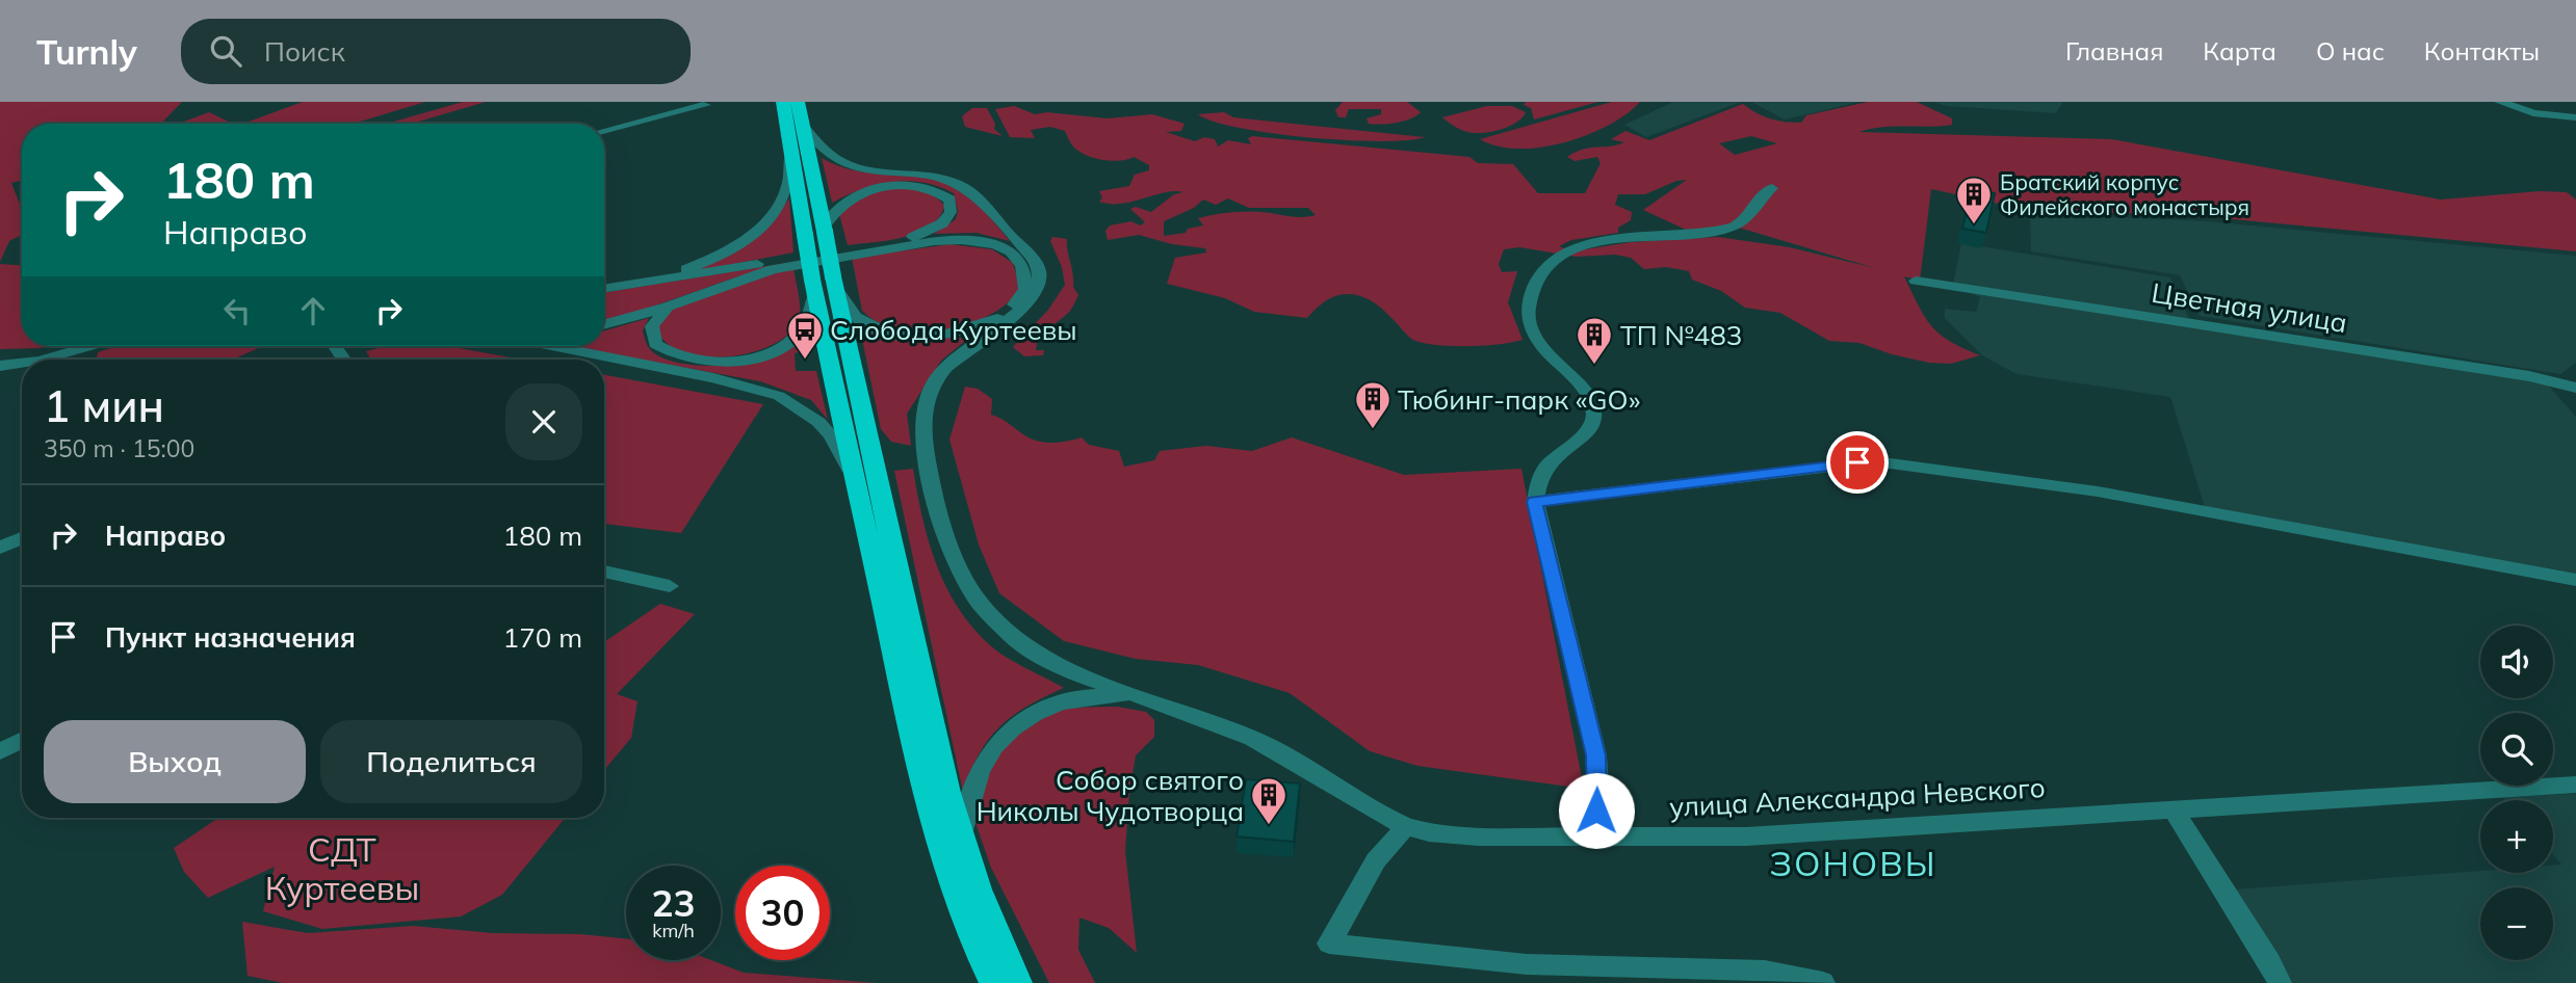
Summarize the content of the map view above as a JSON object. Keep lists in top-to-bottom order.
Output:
{
  "streets": {
    "street": ["Цветная улица", "улица Александра Невского"]
  },
  "districts": ["ЗОНОВЫ"],
  "parks": ["СДТ Куртеевы"],
  "places": {
    "building": [
      "Братский корпус Филейского монастыря",
      "ТП №483",
      "Тюбинг-парк «GO»",
      "Собор святого Николы Чудотворца"
    ],
    "bus stop": ["Слобода Куртеевы"]
  },
  "page": {
    "header": "Turnly",
    "search": "Поиск",
    "nav": [
      "Главная",
      "Карта",
      "О нас",
      "Контакты"
    ],
    "turn": ["180 m", "Направо"],
    "heading": ["1 мин", "350 m · 15:00"],
    "list": [
      {
        "name": "Направо",
        "value": "180 m"
      },
      {
        "name": "Пункт назначения",
        "value": "170 m"
      }
    ],
    "map_buttons": ["+", "−"],
    "buttons": ["Выход", "Поделиться"],
    "speed": "23 km/h",
    "limit": "30"
  }
}
